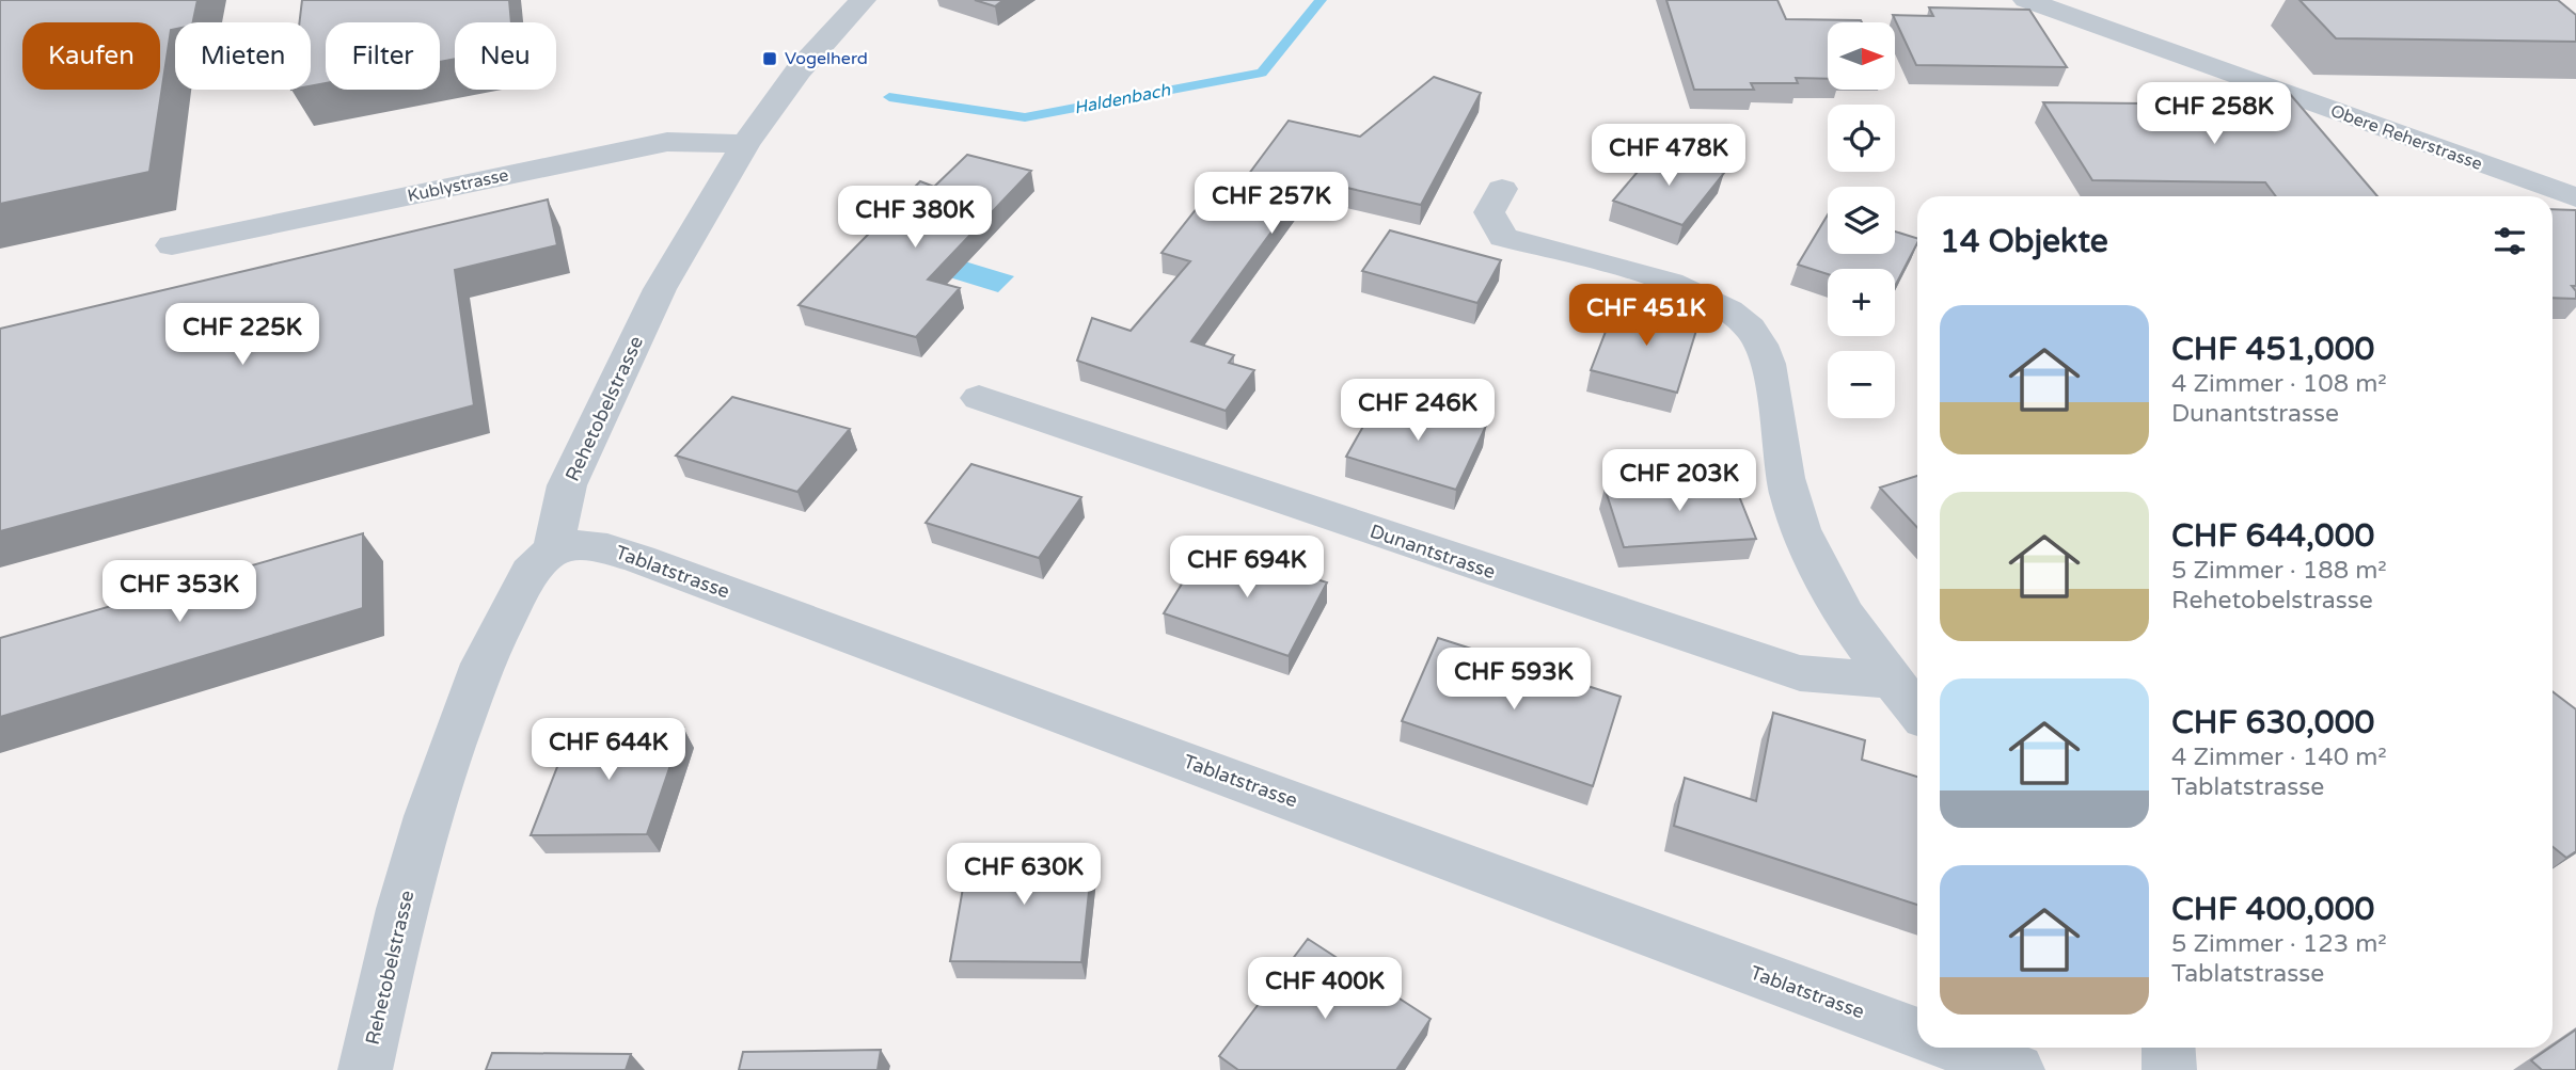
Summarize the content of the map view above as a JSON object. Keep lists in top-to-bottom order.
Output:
{
  "streets": {
    "street": [
      "Obere Reherstrasse",
      "Kublystrasse",
      "Rehetobelstrasse",
      "Dunantstrasse",
      "Tablatstrasse"
    ]
  },
  "crossings": [
    ["Kublystrasse", "Rehetobelstrasse"],
    ["Rehetobelstrasse", "Tablatstrasse"]
  ],
  "water": ["Haldenbach"],
  "places": {
    "transit": ["Vogelherd"]
  },
  "north": "right",
  "page": {
    "map_buttons": ["+", "−"],
    "chip": [
      "Kaufen",
      "Mieten",
      "Filter",
      "Neu"
    ],
    "price": [
      "CHF 258K",
      "CHF 478K",
      "CHF 257K",
      "CHF 380K",
      "CHF 451K",
      "CHF 225K",
      "CHF 246K",
      "CHF 203K",
      "CHF 694K",
      "CHF 353K",
      "CHF 593K",
      "CHF 644K",
      "CHF 630K",
      "CHF 400K"
    ],
    "heading": "14 Objekte",
    "list": [
      {
        "name": "CHF 451,000",
        "note": "4 Zimmer · 108 m² · Dunantstrasse"
      },
      {
        "name": "CHF 644,000",
        "note": "5 Zimmer · 188 m² · Rehetobelstrasse"
      },
      {
        "name": "CHF 630,000",
        "note": "4 Zimmer · 140 m² · Tablatstrasse"
      },
      {
        "name": "CHF 400,000",
        "note": "5 Zimmer · 123 m² · Tablatstrasse"
      }
    ]
  }
}
